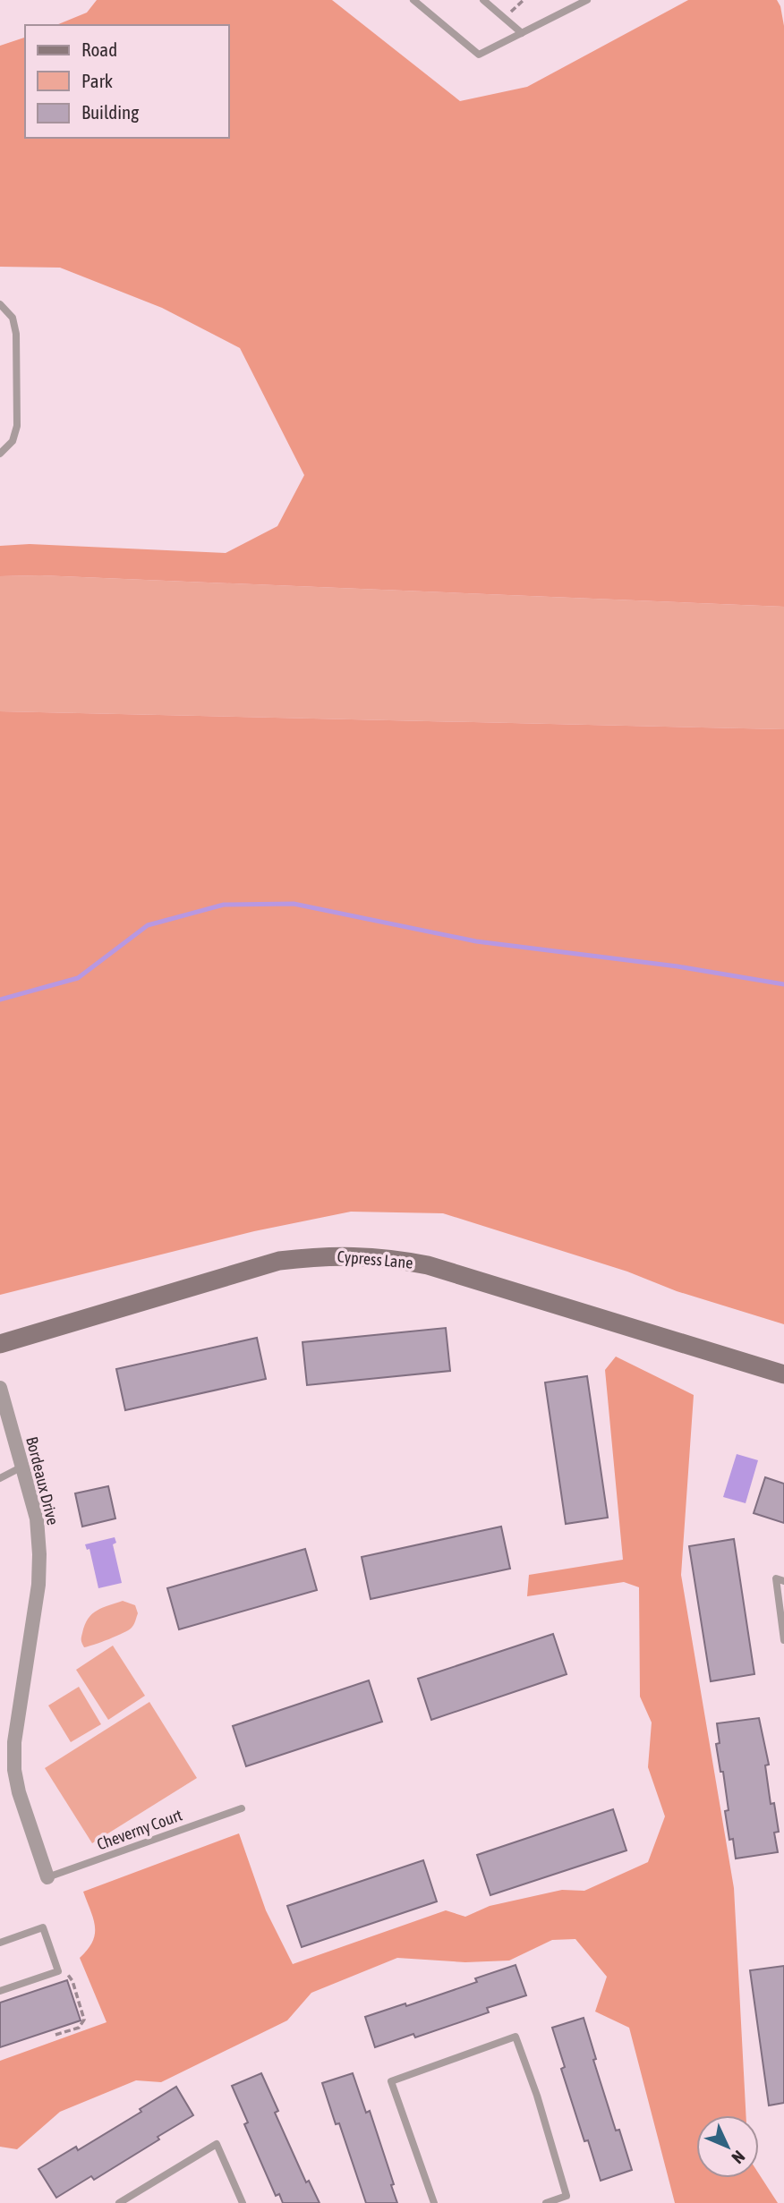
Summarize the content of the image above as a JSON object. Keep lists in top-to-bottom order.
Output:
{
  "streets": {
    "street": ["Cypress Lane", "Bordeaux Drive"],
    "lane": ["Cheverny Court"]
  },
  "crossings": [
    ["Bordeaux Drive", "Cheverny Court"]
  ],
  "legend": ["Road", "Park", "Building"],
  "north": "bottom right"
}
